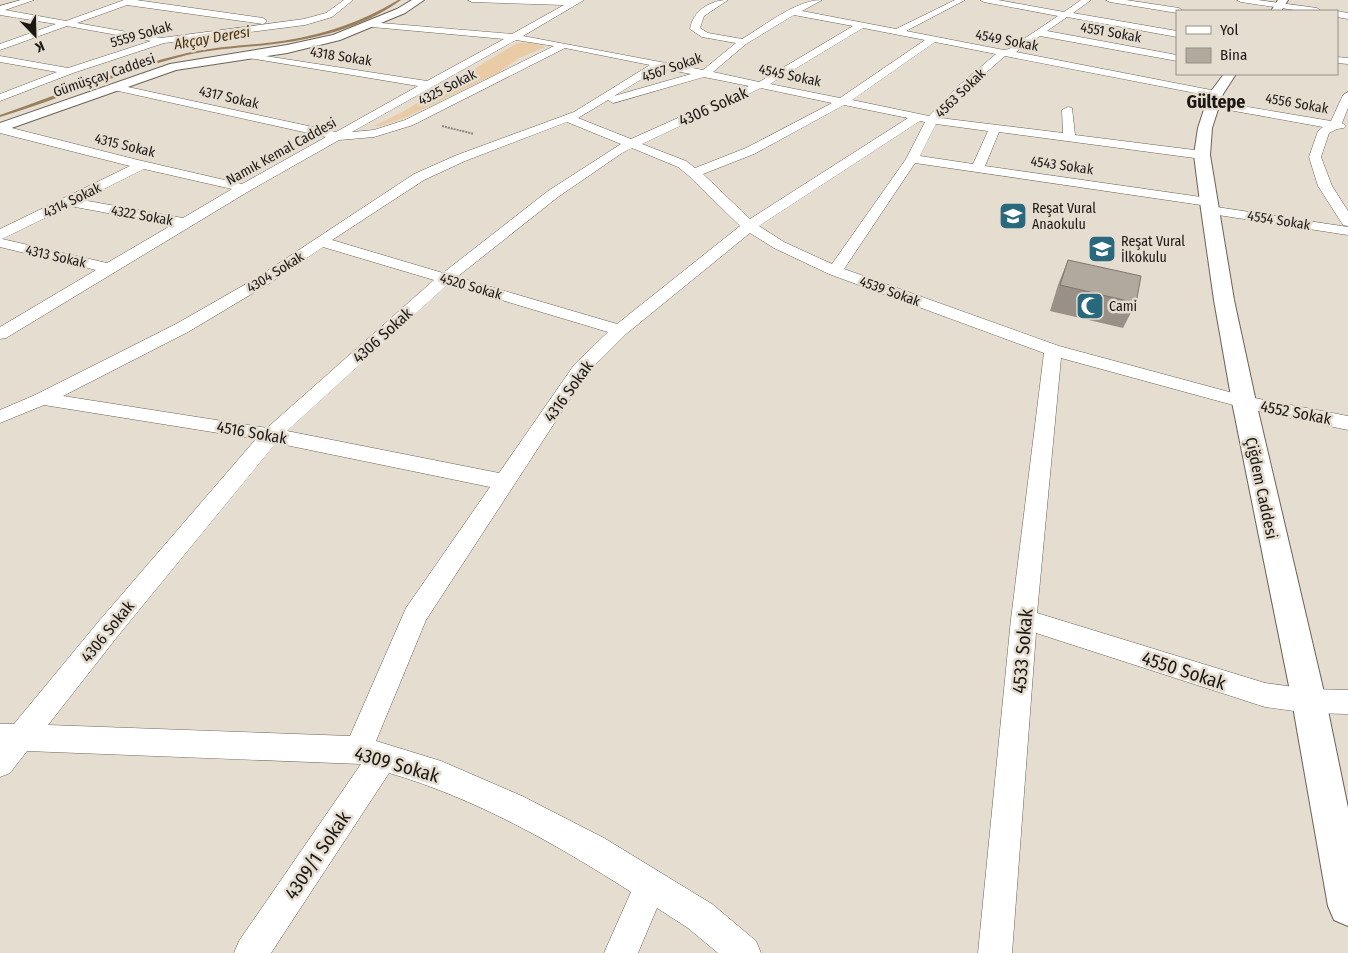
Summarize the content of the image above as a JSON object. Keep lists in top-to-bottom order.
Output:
{
  "streets": {
    "street": [
      "4551 Sokak",
      "5559 Sokak",
      "4549 Sokak",
      "4318 Sokak",
      "4567 Sokak",
      "Gümüşçay Caddesi",
      "4545 Sokak",
      "4325 Sokak",
      "4563 Sokak",
      "4317 Sokak",
      "4556 Sokak",
      "4306 Sokak",
      "4315 Sokak",
      "Namık Kemal Caddesi",
      "4543 Sokak",
      "4314 Sokak",
      "4322 Sokak",
      "4554 Sokak",
      "4313 Sokak",
      "4304 Sokak",
      "4520 Sokak",
      "4539 Sokak",
      "4316 Sokak",
      "4552 Sokak",
      "4516 Sokak",
      "Çiğdem Caddesi",
      "4533 Sokak",
      "4550 Sokak",
      "4309 Sokak",
      "4309/1 Sokak"
    ]
  },
  "crossings": [
    ["4551 Sokak", "4563 Sokak"],
    ["4549 Sokak", "4567 Sokak"],
    ["4549 Sokak", "4563 Sokak"],
    ["4549 Sokak", "4556 Sokak"],
    ["4549 Sokak", "4306 Sokak"],
    ["4549 Sokak", "Çiğdem Caddesi"],
    ["4318 Sokak", "Gümüşçay Caddesi"],
    ["4318 Sokak", "Namık Kemal Caddesi"],
    ["4567 Sokak", "4545 Sokak"],
    ["4567 Sokak", "4304 Sokak"],
    ["4567 Sokak", "4539 Sokak"],
    ["Gümüşçay Caddesi", "4545 Sokak"],
    ["Gümüşçay Caddesi", "4317 Sokak"],
    ["Gümüşçay Caddesi", "4315 Sokak"],
    ["4545 Sokak", "4325 Sokak"],
    ["4545 Sokak", "4563 Sokak"],
    ["4545 Sokak", "4306 Sokak"],
    ["4545 Sokak", "Namık Kemal Caddesi"],
    ["4545 Sokak", "4316 Sokak"],
    ["4545 Sokak", "Çiğdem Caddesi"],
    ["4325 Sokak", "4317 Sokak"],
    ["4325 Sokak", "Namık Kemal Caddesi"],
    ["4563 Sokak", "4543 Sokak"],
    ["4563 Sokak", "4539 Sokak"],
    ["4563 Sokak", "4316 Sokak"],
    ["4317 Sokak", "Namık Kemal Caddesi"],
    ["4556 Sokak", "Çiğdem Caddesi"],
    ["4306 Sokak", "4520 Sokak"],
    ["4306 Sokak", "4539 Sokak"],
    ["4306 Sokak", "4516 Sokak"],
    ["4306 Sokak", "4309 Sokak"],
    ["4315 Sokak", "Namık Kemal Caddesi"],
    ["4315 Sokak", "4314 Sokak"],
    ["Namık Kemal Caddesi", "4322 Sokak"],
    ["Namık Kemal Caddesi", "4313 Sokak"],
    ["4543 Sokak", "4554 Sokak"],
    ["4543 Sokak", "Çiğdem Caddesi"],
    ["4314 Sokak", "4322 Sokak"],
    ["4554 Sokak", "Çiğdem Caddesi"],
    ["4304 Sokak", "4520 Sokak"],
    ["4304 Sokak", "4539 Sokak"],
    ["4304 Sokak", "4516 Sokak"],
    ["4520 Sokak", "4316 Sokak"],
    ["4539 Sokak", "4316 Sokak"],
    ["4539 Sokak", "4552 Sokak"],
    ["4539 Sokak", "Çiğdem Caddesi"],
    ["4539 Sokak", "4533 Sokak"],
    ["4316 Sokak", "4516 Sokak"],
    ["4316 Sokak", "4309 Sokak"],
    ["4316 Sokak", "4309/1 Sokak"],
    ["4552 Sokak", "Çiğdem Caddesi"],
    ["Çiğdem Caddesi", "4550 Sokak"],
    ["4533 Sokak", "4550 Sokak"],
    ["4309 Sokak", "4309/1 Sokak"]
  ],
  "districts": ["Gültepe"],
  "water": ["Akçay Deresi"],
  "places": {
    "school or university": ["Reşat Vural Anaokulu", "Reşat Vural İlkokulu"],
    "mosque": ["Cami"]
  },
  "legend": ["Yol", "Bina"],
  "north": "bottom right"
}
